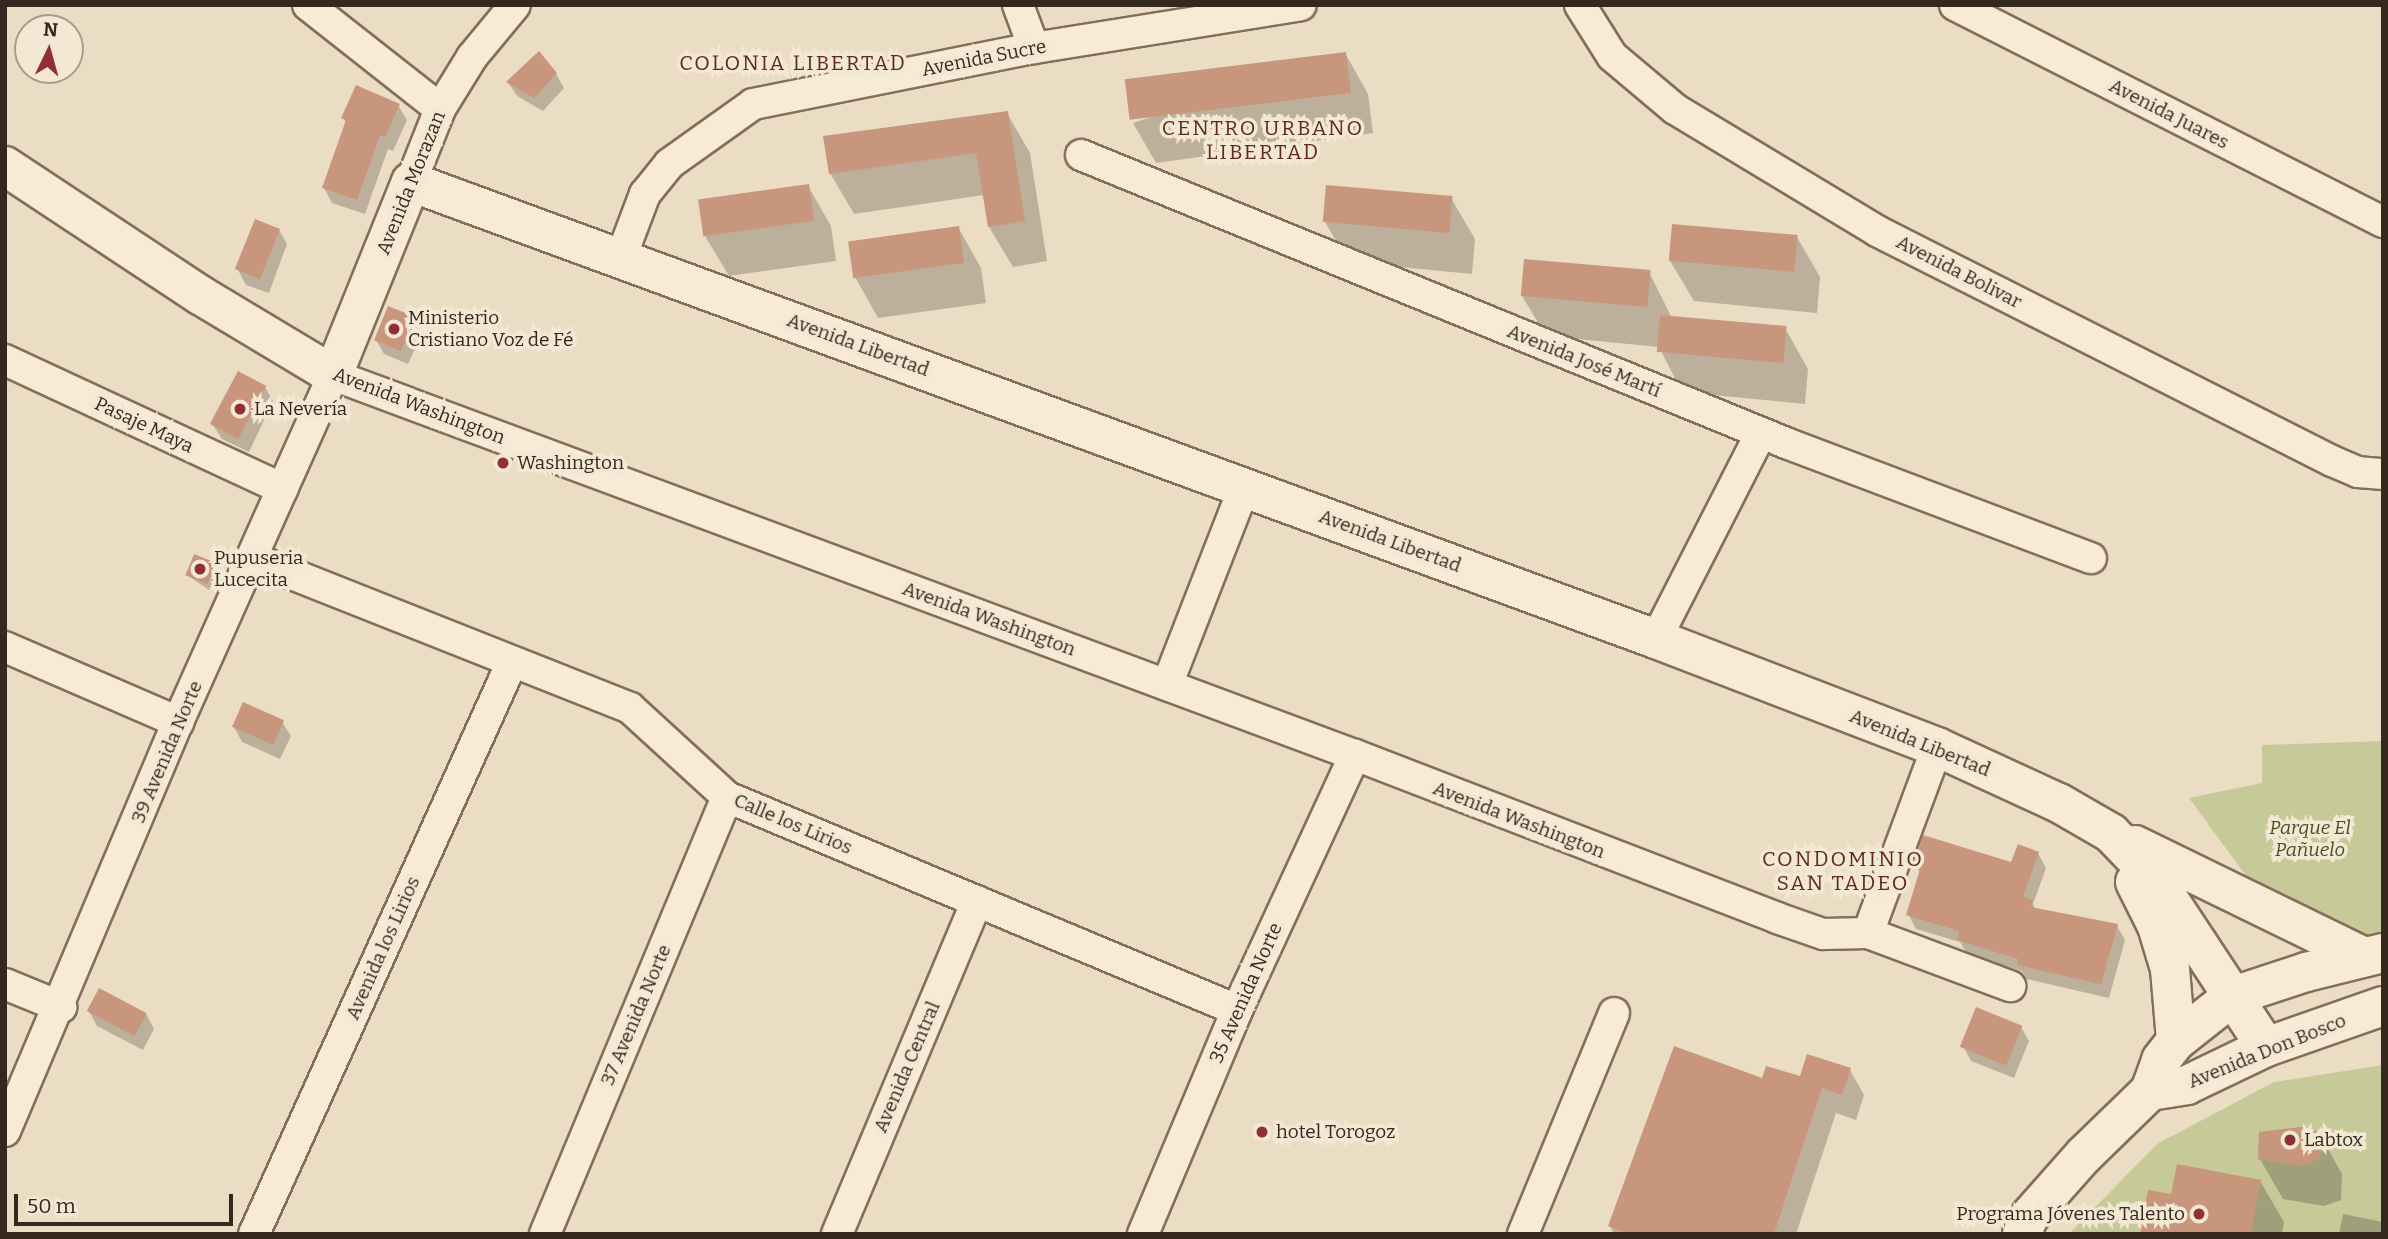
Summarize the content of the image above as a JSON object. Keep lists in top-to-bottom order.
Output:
{
  "streets": {
    "main road": [
      "Avenida Morazan",
      "Avenida Libertad",
      "Avenida Washington",
      "Avenida Don Bosco"
    ],
    "street": [
      "Avenida Sucre",
      "Avenida Juares",
      "Avenida Bolivar",
      "Avenida José Martí",
      "Pasaje Maya",
      "39 Avenida Norte",
      "Calle los Lirios",
      "Avenida los Lirios",
      "35 Avenida Norte",
      "37 Avenida Norte",
      "Avenida Central"
    ]
  },
  "crossings": [
    ["Avenida Sucre", "Avenida Libertad"],
    ["Avenida Morazan", "Avenida Libertad"],
    ["Avenida Morazan", "Avenida Washington"],
    ["Avenida Morazan", "39 Avenida Norte"],
    ["Avenida Libertad", "Avenida Don Bosco"],
    ["Avenida Washington", "39 Avenida Norte"],
    ["Avenida Washington", "35 Avenida Norte"],
    ["Pasaje Maya", "39 Avenida Norte"],
    ["39 Avenida Norte", "Calle los Lirios"],
    ["Calle los Lirios", "Avenida los Lirios"],
    ["Calle los Lirios", "35 Avenida Norte"],
    ["Calle los Lirios", "37 Avenida Norte"],
    ["Calle los Lirios", "Avenida Central"]
  ],
  "districts": ["COLONIA LIBERTAD", "CENTRO URBANO LIBERTAD", "CONDOMINIO SAN TADEO"],
  "parks": ["Parque El Pañuelo"],
  "places": [
    "Ministerio Cristiano Voz de Fé",
    "La Nevería",
    "Washington",
    "Pupuseria Lucecita",
    "hotel Torogoz",
    "Labtox",
    "Programa Jóvenes Talento"
  ],
  "scale_bar": "50 m",
  "north": "top"
}
